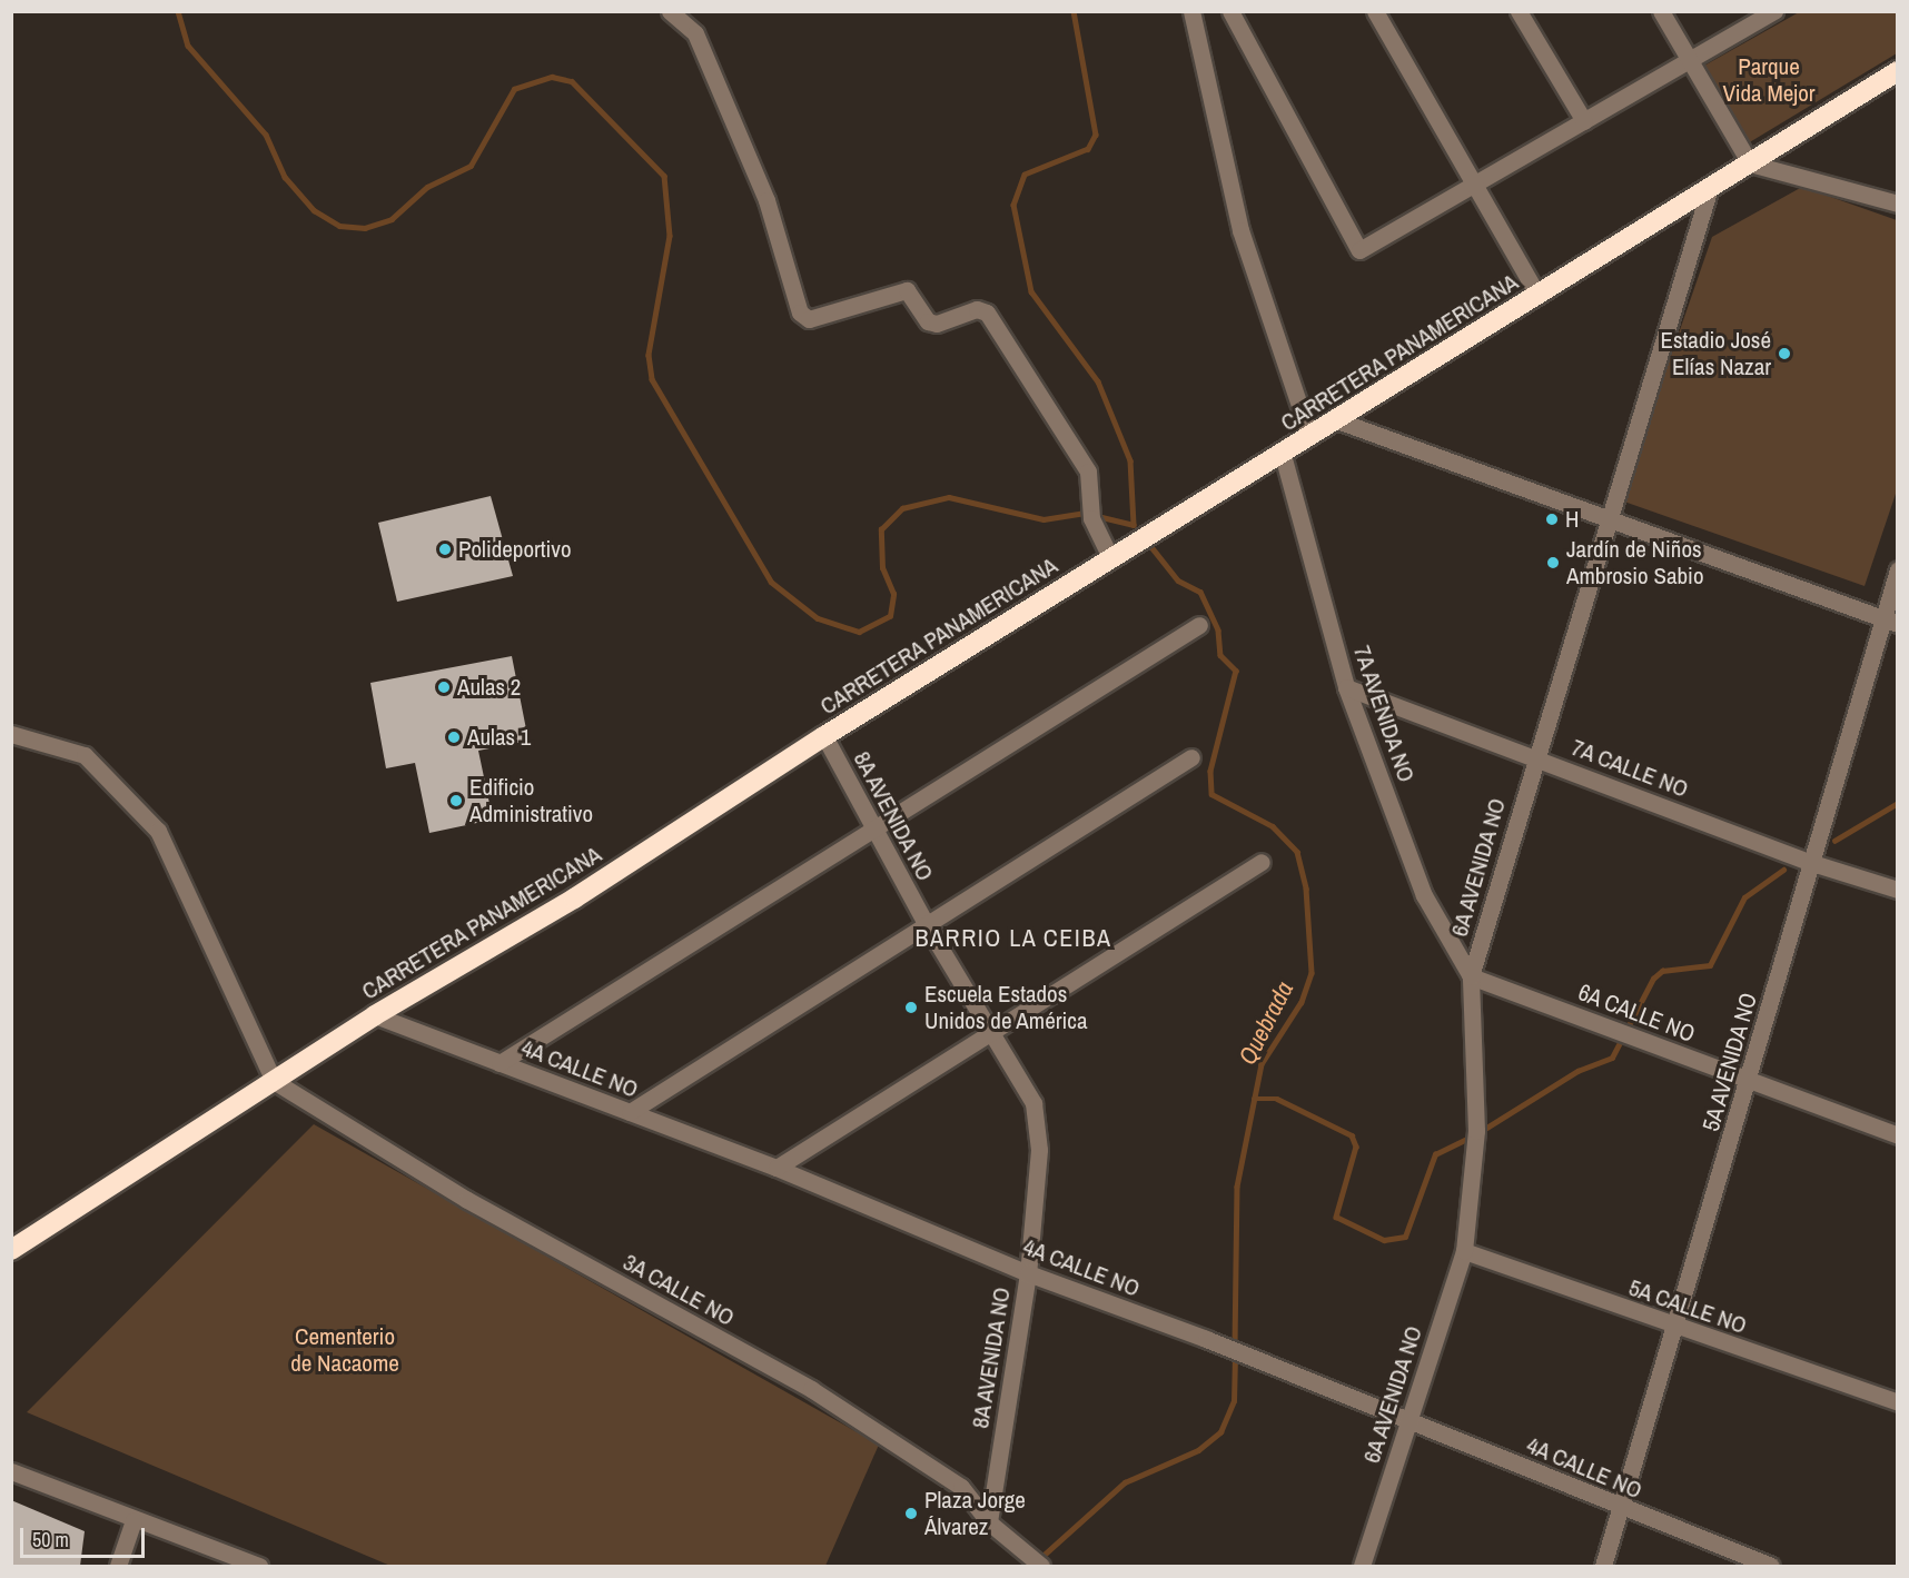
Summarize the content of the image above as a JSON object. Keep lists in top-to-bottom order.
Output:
{
  "streets": {
    "highway": ["CARRETERA PANAMERICANA"],
    "street": [
      "7A AVENIDA NO",
      "7A CALLE NO",
      "8A AVENIDA NO",
      "6A AVENIDA NO",
      "6A CALLE NO",
      "5A AVENIDA NO",
      "4A CALLE NO",
      "3A CALLE NO",
      "5A CALLE NO"
    ]
  },
  "crossings": [
    ["CARRETERA PANAMERICANA", "7A AVENIDA NO"],
    ["CARRETERA PANAMERICANA", "8A AVENIDA NO"],
    ["CARRETERA PANAMERICANA", "6A AVENIDA NO"],
    ["CARRETERA PANAMERICANA", "4A CALLE NO"],
    ["CARRETERA PANAMERICANA", "3A CALLE NO"],
    ["7A AVENIDA NO", "7A CALLE NO"],
    ["7A AVENIDA NO", "6A AVENIDA NO"],
    ["7A AVENIDA NO", "6A CALLE NO"],
    ["7A CALLE NO", "6A AVENIDA NO"],
    ["7A CALLE NO", "5A AVENIDA NO"],
    ["8A AVENIDA NO", "4A CALLE NO"],
    ["8A AVENIDA NO", "3A CALLE NO"],
    ["6A AVENIDA NO", "6A CALLE NO"],
    ["6A AVENIDA NO", "4A CALLE NO"],
    ["6A AVENIDA NO", "5A CALLE NO"],
    ["6A CALLE NO", "5A AVENIDA NO"],
    ["5A AVENIDA NO", "4A CALLE NO"],
    ["5A AVENIDA NO", "5A CALLE NO"]
  ],
  "districts": ["BARRIO LA CEIBA"],
  "water": ["Quebrada"],
  "parks": ["Parque Vida Mejor", "Cementerio de Nacaome"],
  "places": [
    "Estadio José Elías Nazar",
    "H",
    "Polideportivo",
    "Jardín de Niños Ambrosio Sabio",
    "Aulas 2",
    "Aulas 1",
    "Edificio Administrativo",
    "Escuela Estados Unidos de América",
    "Plaza Jorge Álvarez"
  ],
  "scale_bar": "50 m"
}
